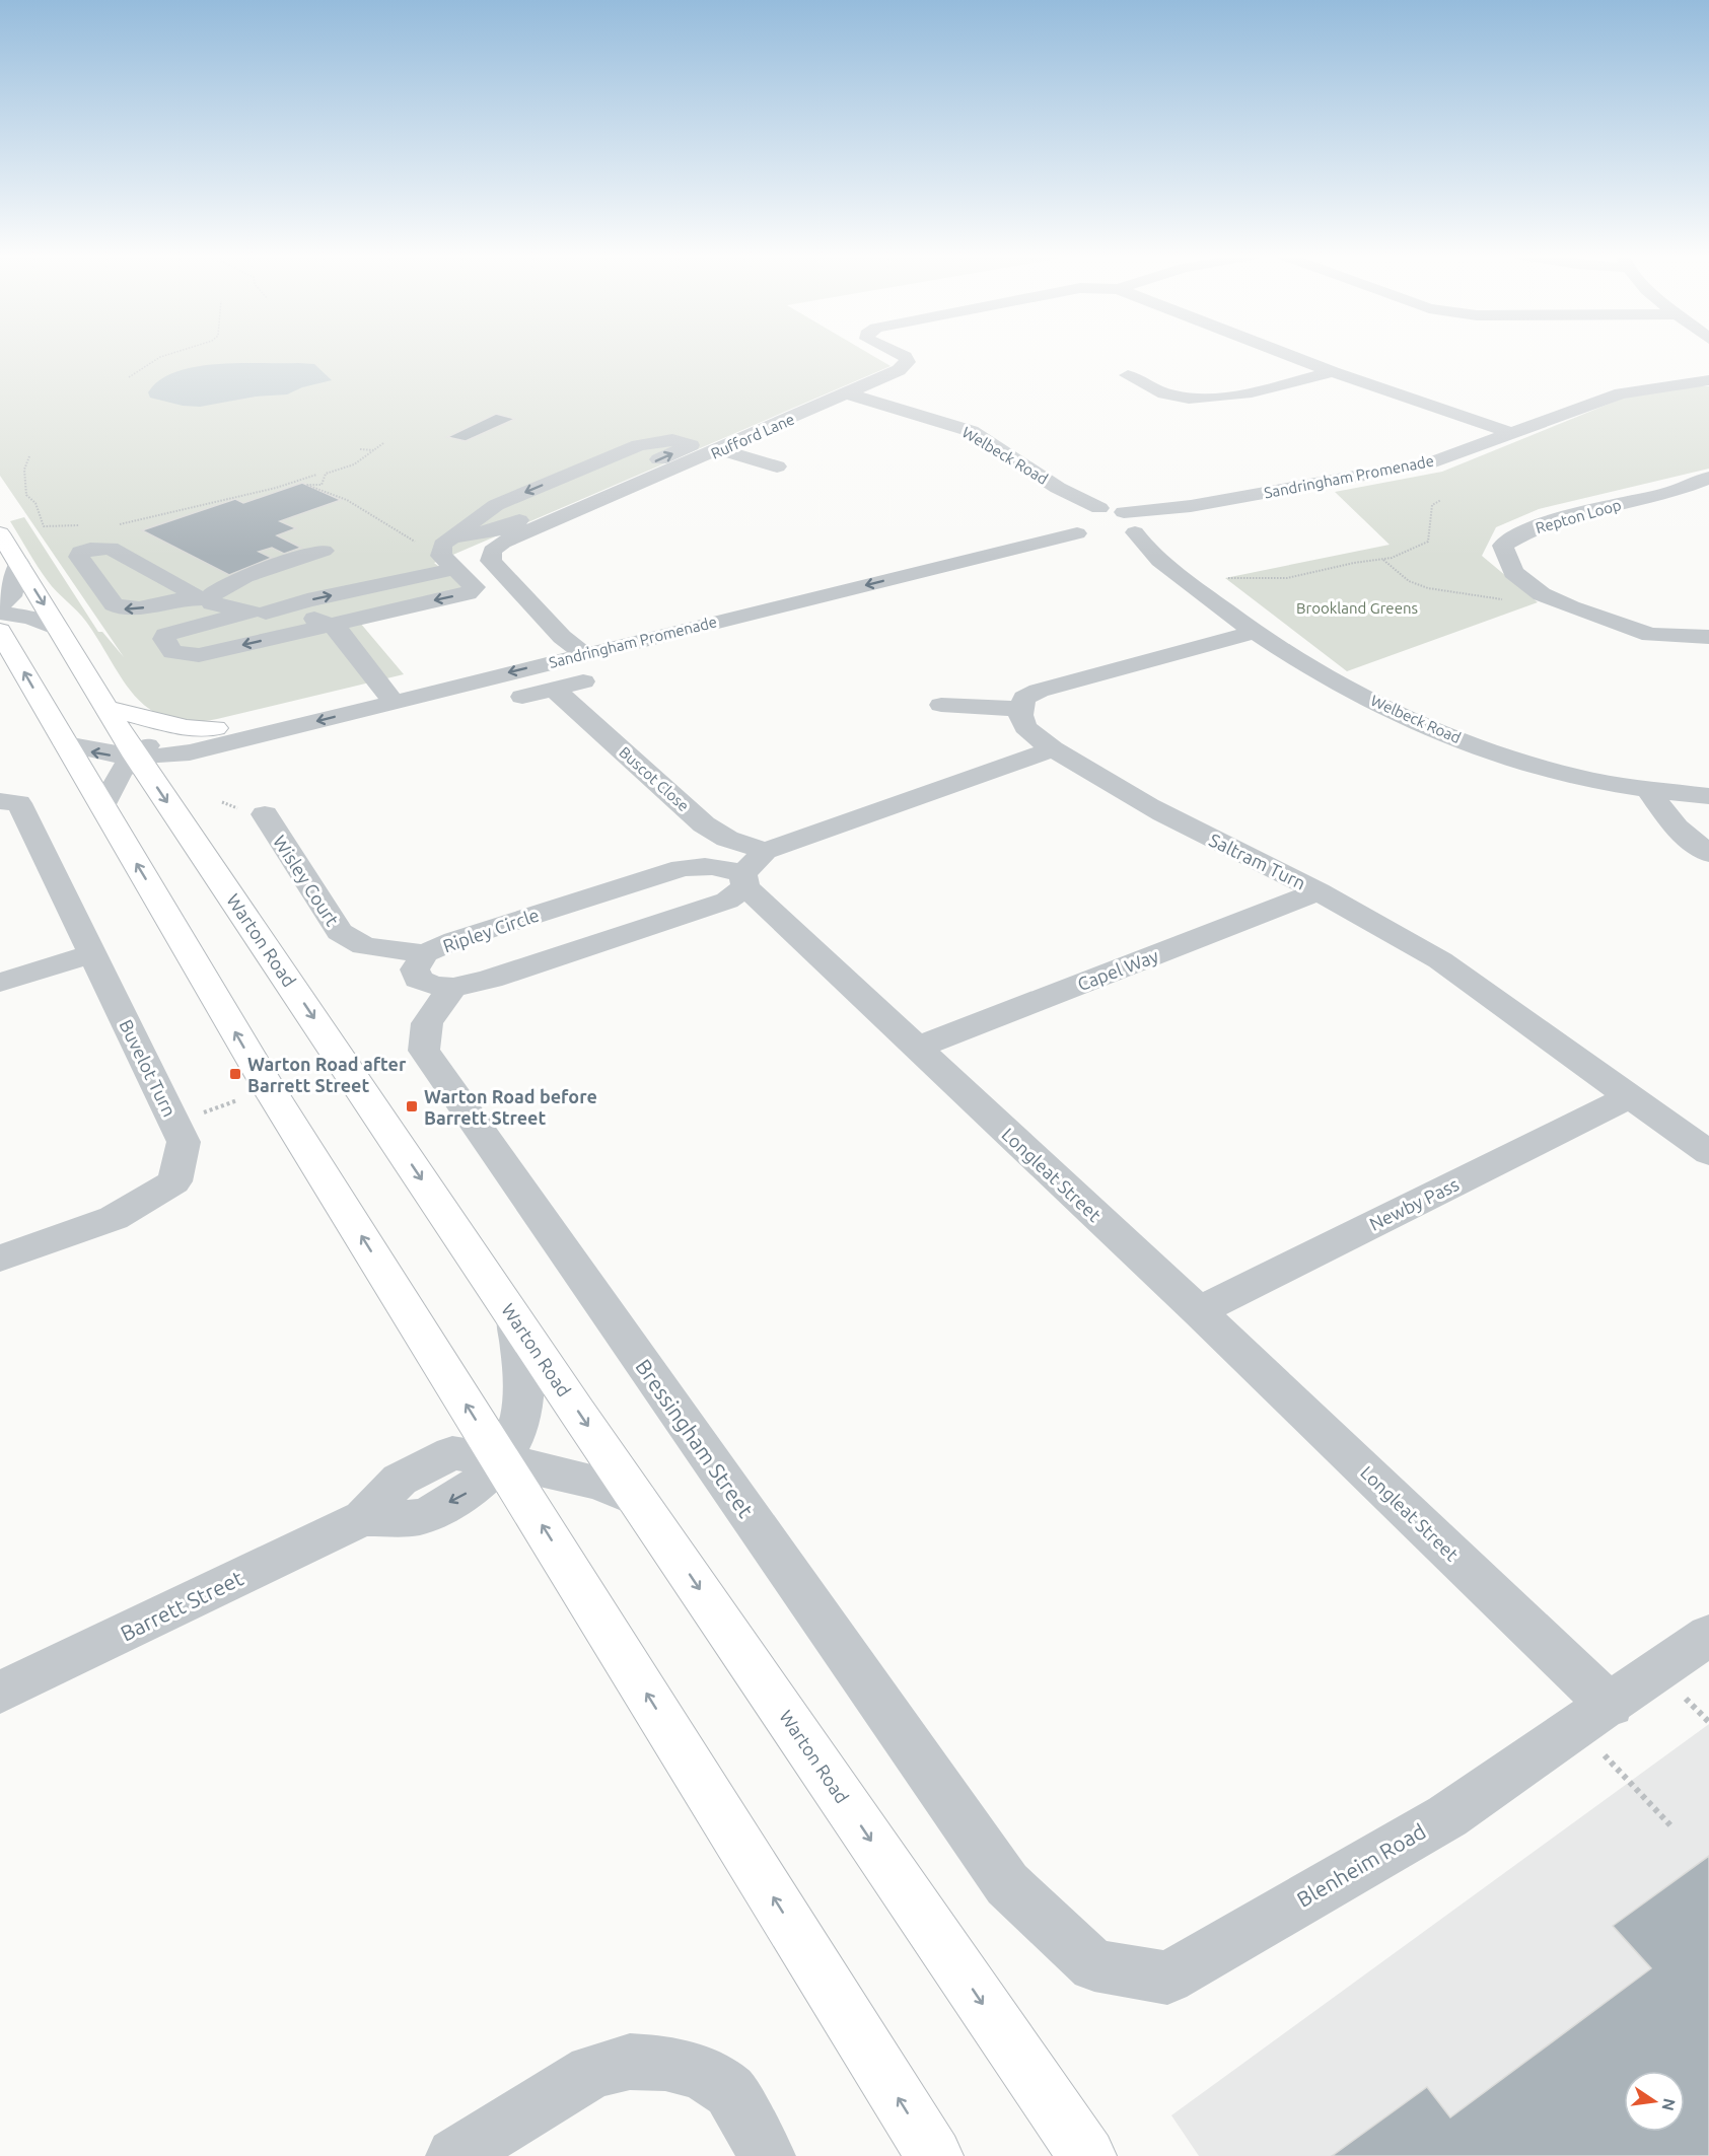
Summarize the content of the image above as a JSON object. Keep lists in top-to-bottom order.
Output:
{
  "streets": {
    "main road": ["Warton Road"],
    "street": [
      "Rufford Lane",
      "Welbeck Road",
      "Sandringham Promenade",
      "Repton Loop",
      "Buscot Close",
      "Saltram Turn",
      "Wisley Court",
      "Ripley Circle",
      "Capel Way",
      "Buvelot Turn",
      "Longleat Street",
      "Newby Pass",
      "Bressingham Street",
      "Barrett Street",
      "Blenheim Road"
    ]
  },
  "crossings": [
    ["Rufford Lane", "Welbeck Road"],
    ["Rufford Lane", "Sandringham Promenade"],
    ["Welbeck Road", "Sandringham Promenade"],
    ["Sandringham Promenade", "Warton Road"],
    ["Buscot Close", "Ripley Circle"],
    ["Buscot Close", "Longleat Street"],
    ["Saltram Turn", "Capel Way"],
    ["Saltram Turn", "Newby Pass"],
    ["Wisley Court", "Ripley Circle"],
    ["Ripley Circle", "Longleat Street"],
    ["Ripley Circle", "Bressingham Street"],
    ["Warton Road", "Barrett Street"],
    ["Capel Way", "Longleat Street"],
    ["Longleat Street", "Newby Pass"],
    ["Longleat Street", "Blenheim Road"],
    ["Bressingham Street", "Blenheim Road"]
  ],
  "parks": ["Brookland Greens"],
  "places": {
    "transit": ["Warton Road after Barrett Street", "Warton Road before Barrett Street"]
  },
  "north": "right"
}
